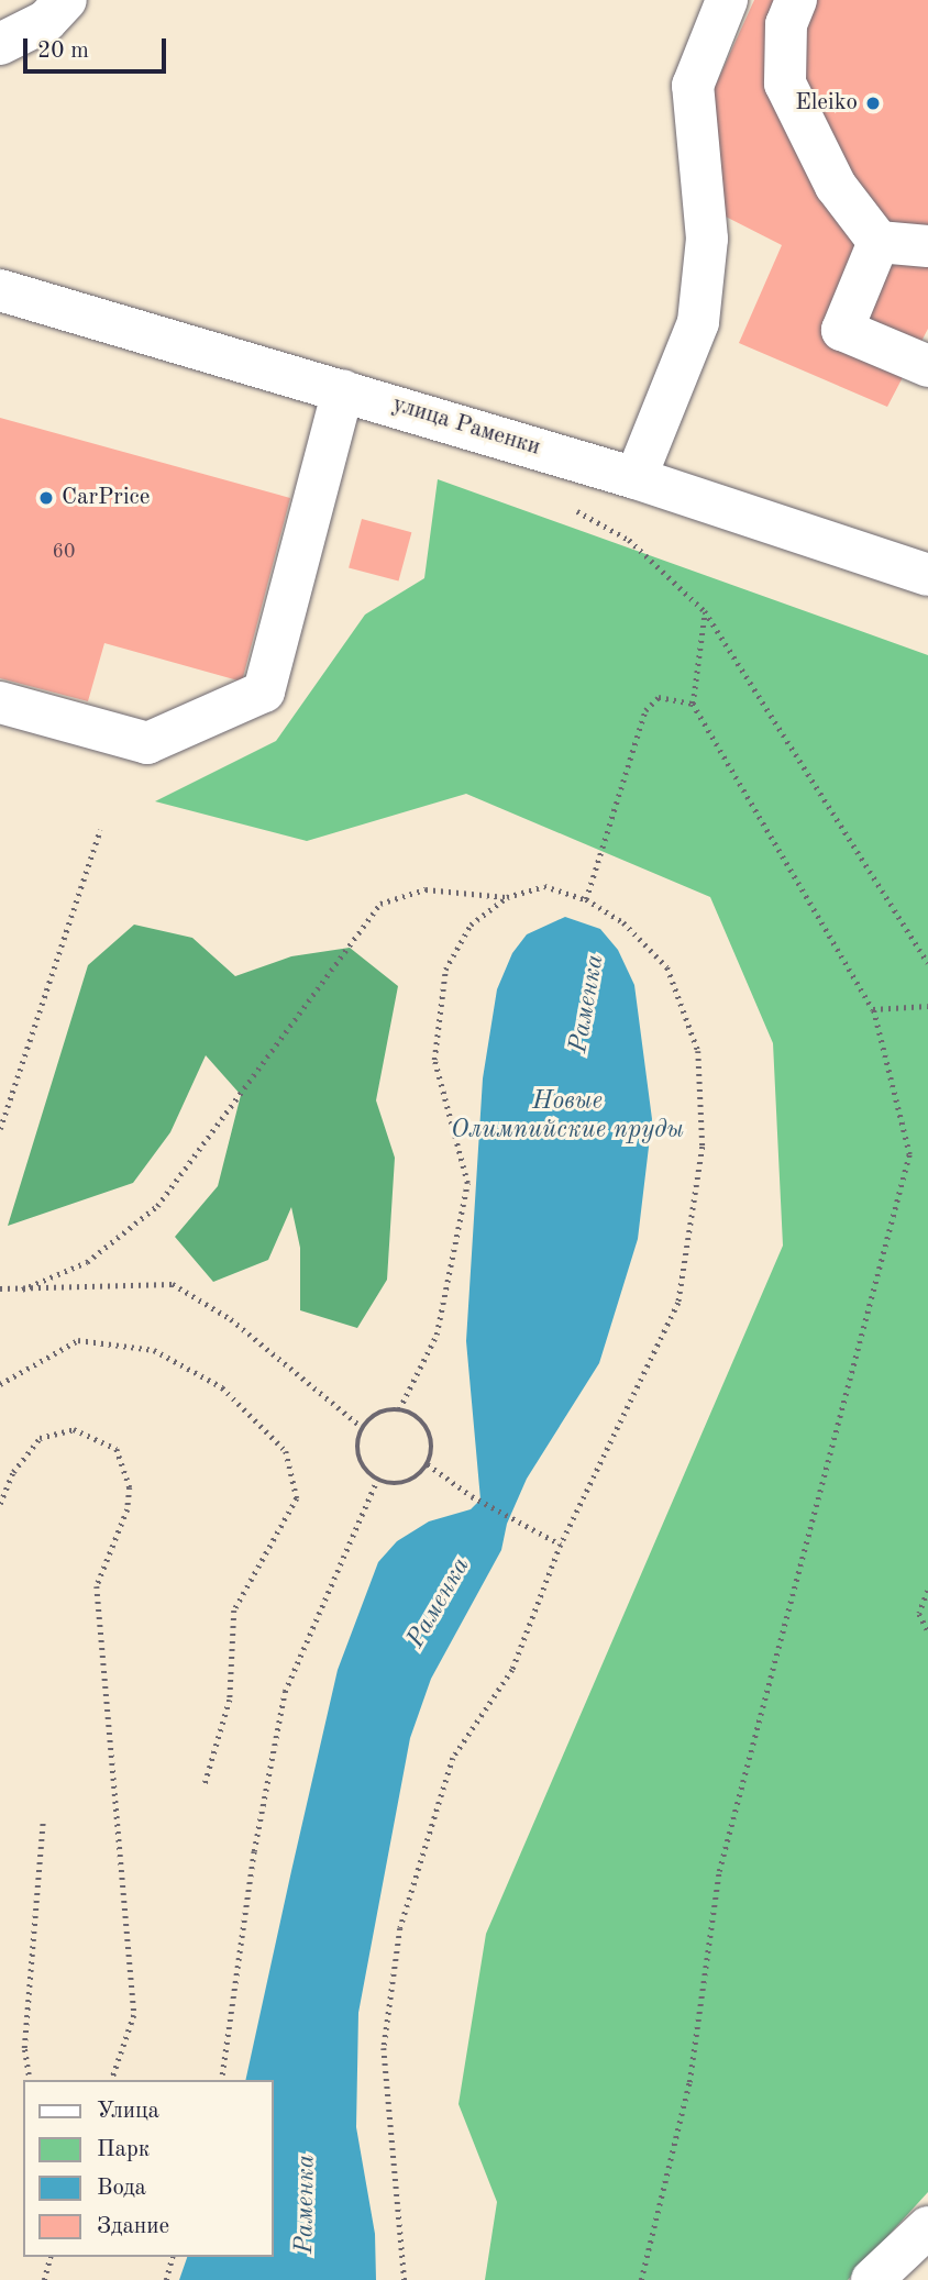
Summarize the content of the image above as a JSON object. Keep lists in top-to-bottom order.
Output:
{
  "streets": {
    "street": ["улица Раменки"]
  },
  "water": ["Раменка", "Новые Олимпийские пруды"],
  "places": ["Eleiko", "CarPrice"],
  "house_numbers": ["60"],
  "legend": [
    "Улица",
    "Парк",
    "Вода",
    "Здание"
  ],
  "scale_bar": "20 m"
}
